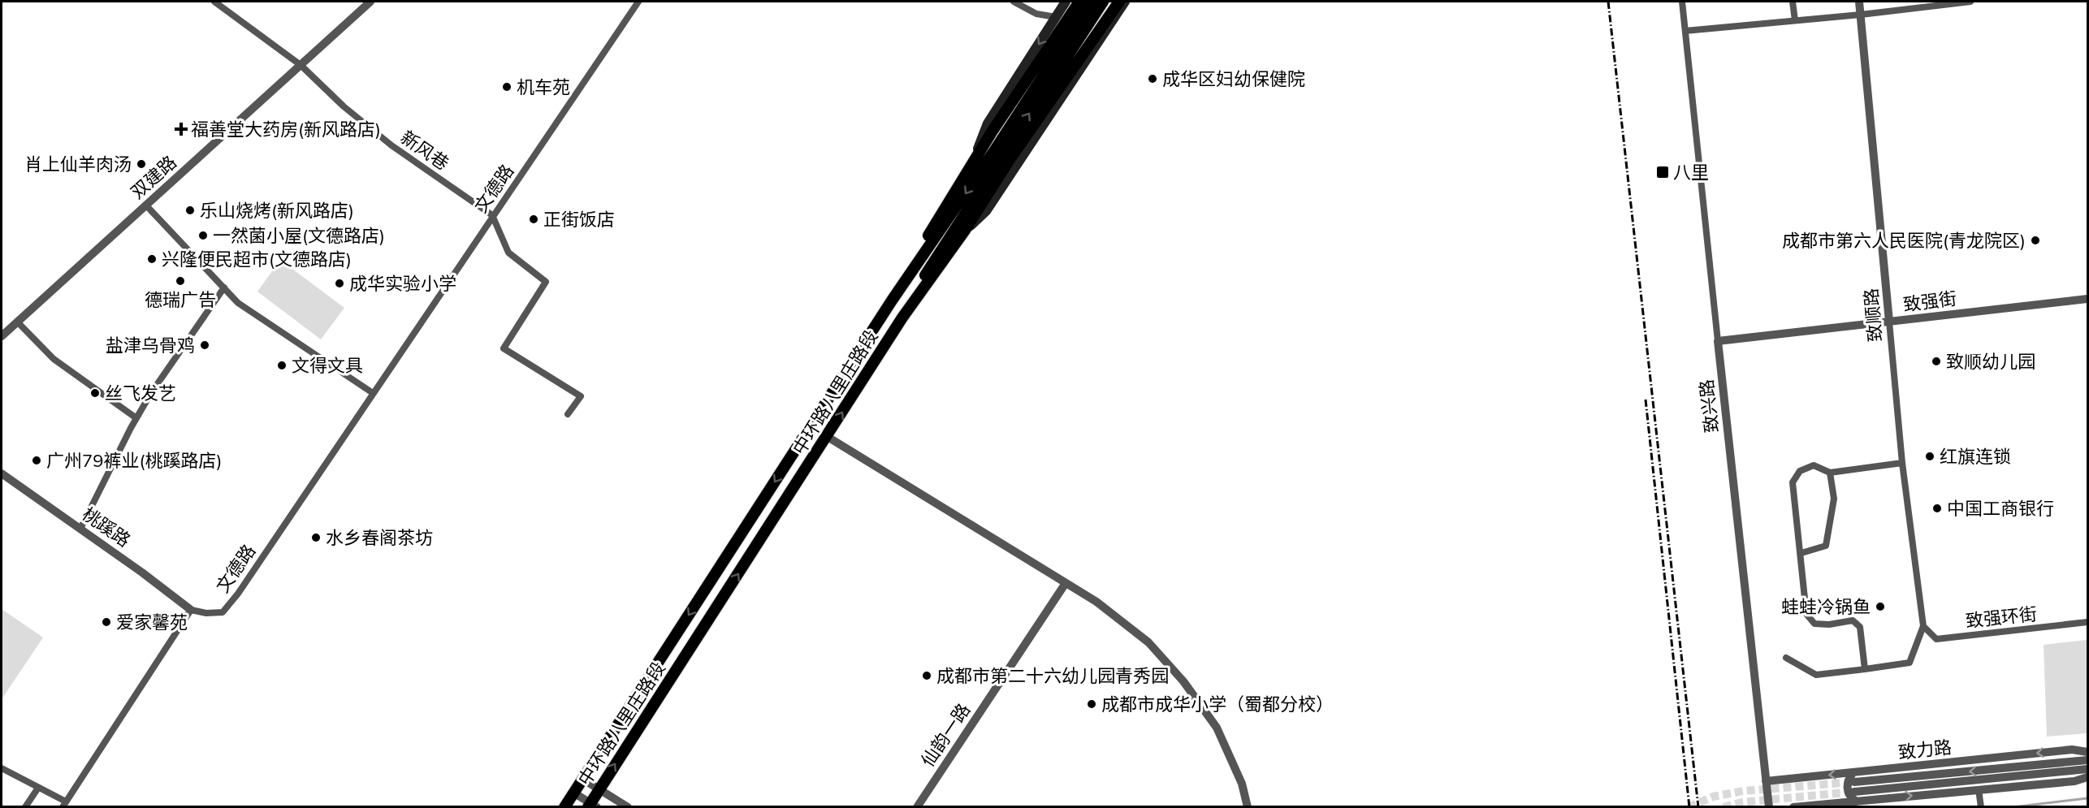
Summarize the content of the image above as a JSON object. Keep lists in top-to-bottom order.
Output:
{
  "streets": {
    "main road": ["中环路八里庄路段"],
    "street": [
      "新风巷",
      "双建路",
      "文德路",
      "致强街",
      "致顺路",
      "致兴路",
      "桃蹊路",
      "致强环街",
      "仙韵一路",
      "致力路"
    ]
  },
  "crossings": [
    ["新风巷", "双建路"],
    ["新风巷", "文德路"],
    ["文德路", "桃蹊路"],
    ["致强街", "致顺路"],
    ["致强街", "致兴路"],
    ["致顺路", "致强环街"],
    ["致兴路", "致力路"]
  ],
  "places": {
    "other": [
      "成华区妇幼保健院",
      "机车苑",
      "肖上仙羊肉汤",
      "乐山烧烤(新风路店)",
      "正街饭店",
      "一然菌小屋(文德路店)",
      "成都市第六人民医院(青龙院区)",
      "兴隆便民超市(文德路店)",
      "德瑞广告",
      "成华实验小学",
      "盐津乌骨鸡",
      "致顺幼儿园",
      "文得文具",
      "丝飞发艺",
      "红旗连锁",
      "广州79裤业(桃蹊路店)",
      "中国工商银行",
      "水乡春阁茶坊",
      "蛙蛙冷锅鱼",
      "爱家馨苑",
      "成都市第二十六幼儿园青秀园",
      "成都市成华小学（蜀都分校）"
    ],
    "health": ["福善堂大药房(新风路店)"],
    "transit": ["八里"]
  }
}
